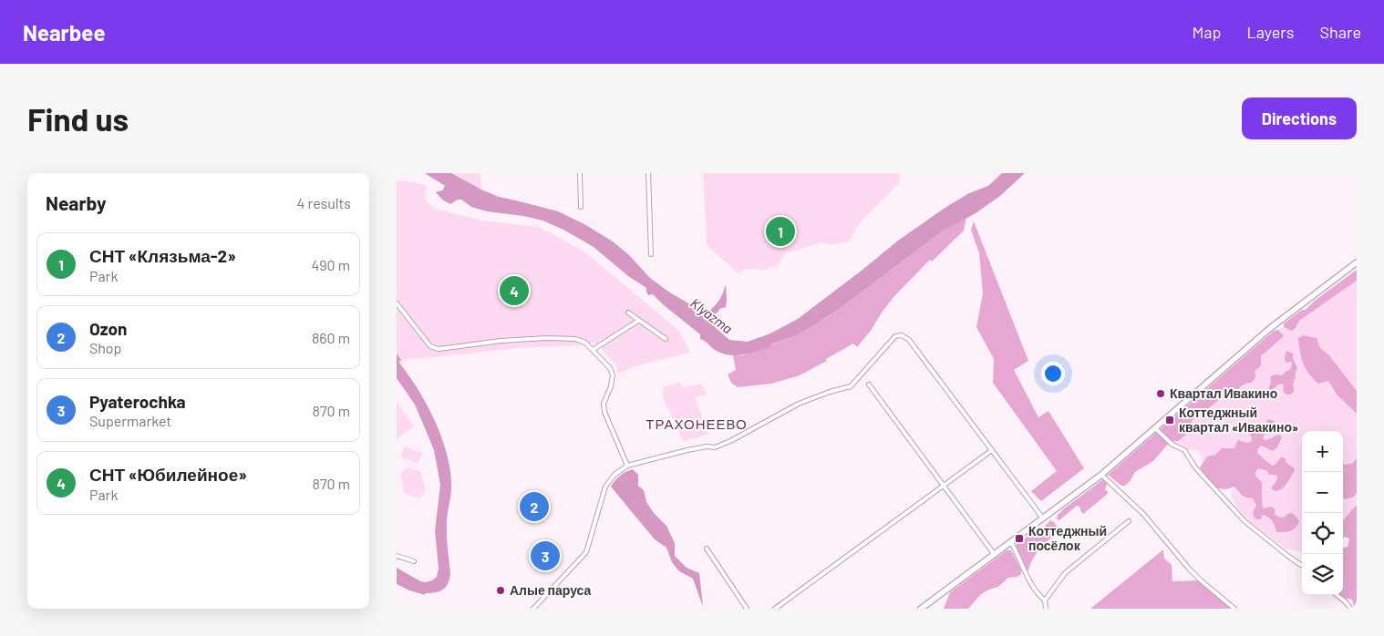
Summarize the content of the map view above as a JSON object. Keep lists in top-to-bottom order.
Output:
{
  "districts": ["ТРАХОНЕЕВО"],
  "water": ["Klyazma"],
  "places": {
    "other": ["Квартал Ивакино", "Алые паруса"],
    "transit": ["Коттеджный квартал «Ивакино»", "Коттеджный посёлок"]
  },
  "page": {
    "header": "Nearbee",
    "nav": ["Map", "Layers", "Share"],
    "buttons": "Directions",
    "title": "Find us",
    "heading": ["Nearby", "4 results"],
    "pins": [
      "1",
      "4",
      "2",
      "3"
    ],
    "list": [
      {
        "mark": "1",
        "name": "СНТ «Клязьма-2»",
        "note": "Park",
        "value": "490 m"
      },
      {
        "mark": "2",
        "name": "Ozon",
        "note": "Shop",
        "value": "860 m"
      },
      {
        "mark": "3",
        "name": "Pyaterochka",
        "note": "Supermarket",
        "value": "870 m"
      },
      {
        "mark": "4",
        "name": "СНТ «Юбилейное»",
        "note": "Park",
        "value": "870 m"
      }
    ],
    "map_buttons": ["+", "−"]
  }
}
